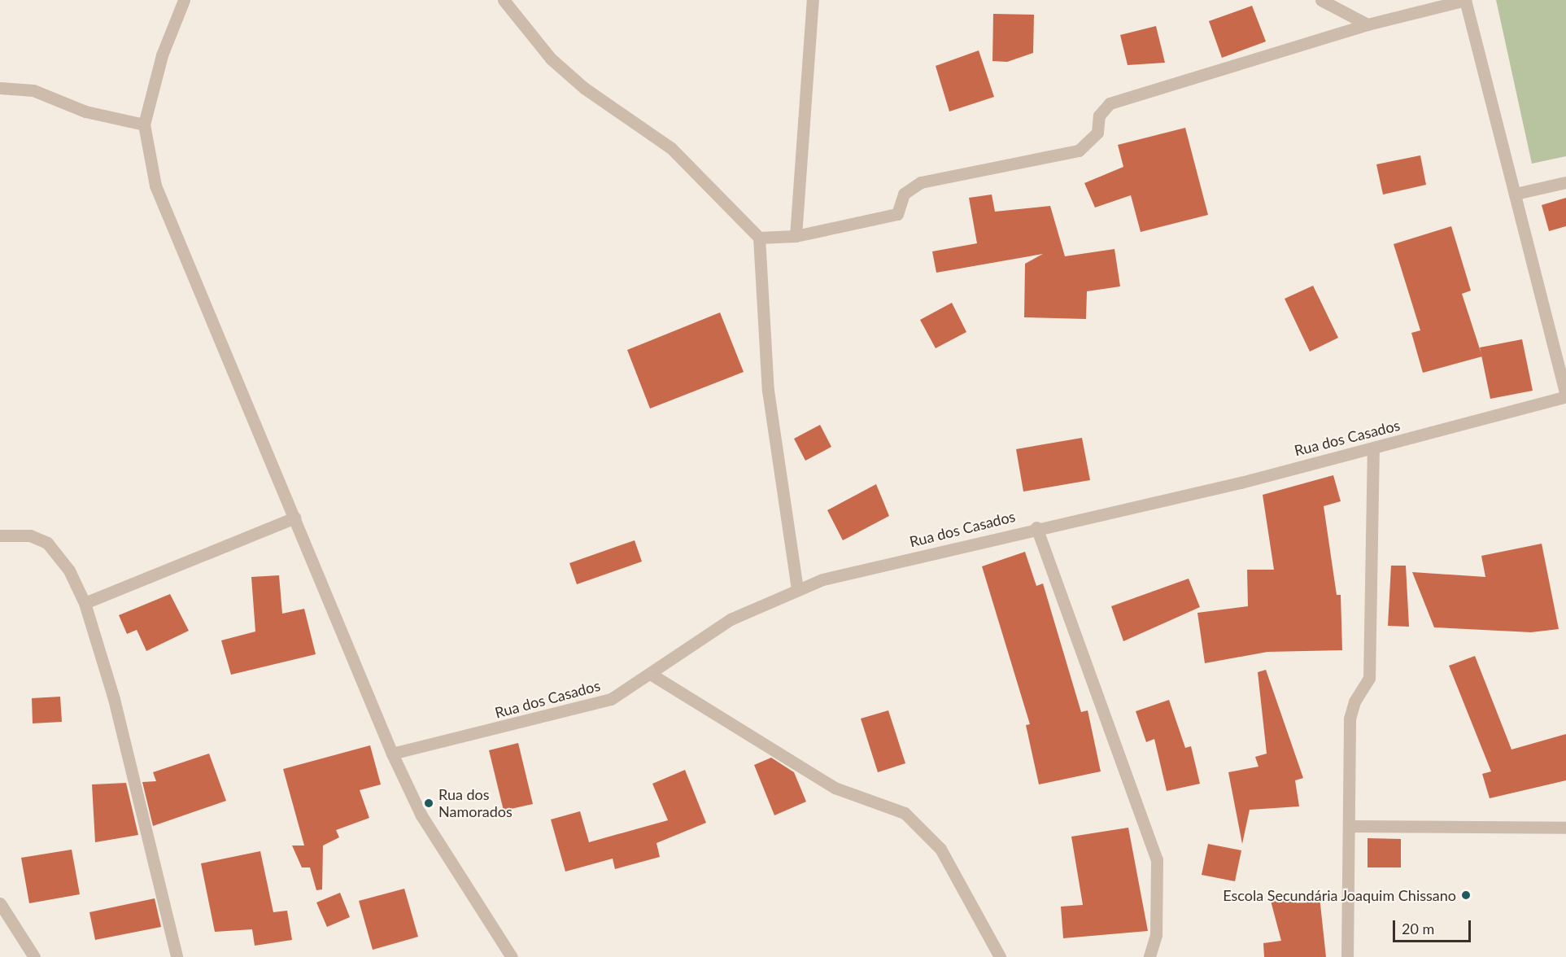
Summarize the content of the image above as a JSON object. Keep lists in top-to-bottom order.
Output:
{
  "streets": {
    "street": ["Rua dos Casados"]
  },
  "places": ["Rua dos Namorados", "Escola Secundária Joaquim Chissano"],
  "scale_bar": "20 m"
}
